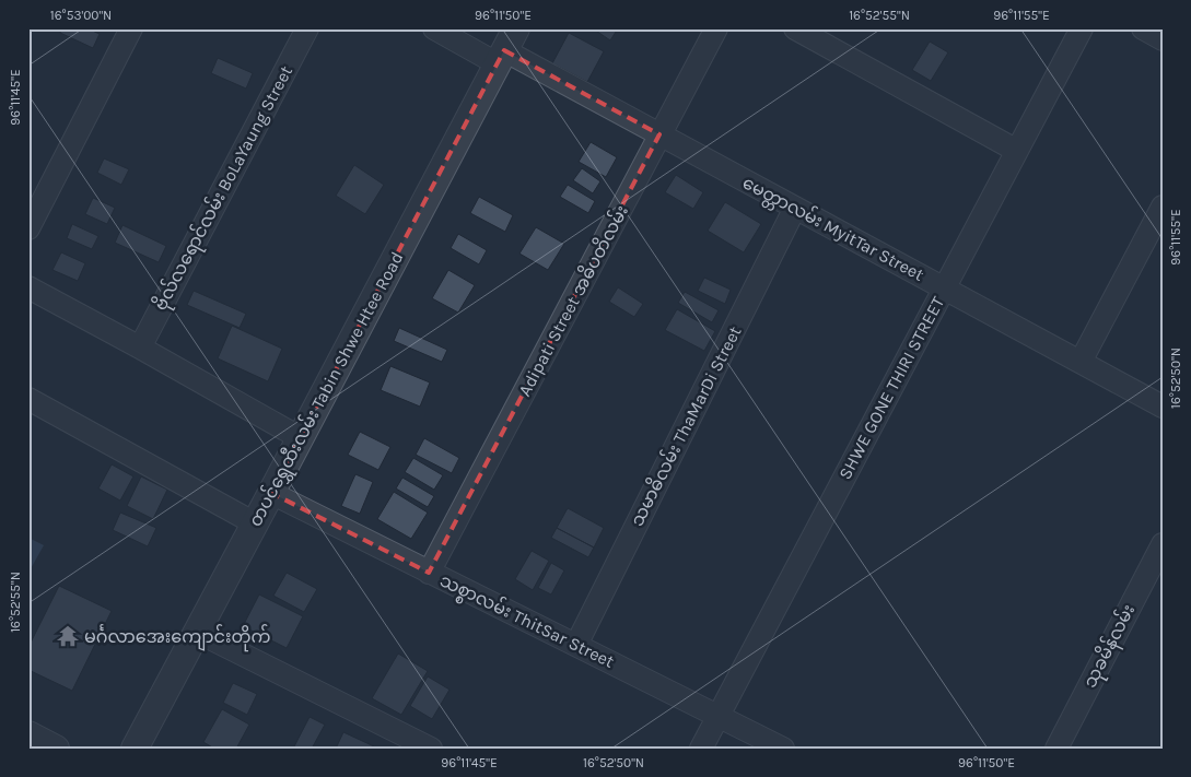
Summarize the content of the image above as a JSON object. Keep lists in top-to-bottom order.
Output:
{
  "streets": {
    "street": [
      "ဗိုလ်လရောင်လမ်း BoLaYaung Street",
      "မေတ္တာလမ်း MyitTar Street",
      "Adipati Street အဓိပတိလမ်း",
      "SHWE GONE THIRI STREET",
      "တပင်ရွှေထီးလမ်း Tabin Shwe Htee Road",
      "သမာဓိလမ်း ThaMarDi Street",
      "သစ္စာလမ်း ThitSar Street",
      "သုခမိန်လမ်း"
    ]
  },
  "crossings": [
    ["မေတ္တာလမ်း MyitTar Street", "Adipati Street အဓိပတိလမ်း"],
    ["မေတ္တာလမ်း MyitTar Street", "SHWE GONE THIRI STREET"],
    ["မေတ္တာလမ်း MyitTar Street", "တပင်ရွှေထီးလမ်း Tabin Shwe Htee Road"],
    ["မေတ္တာလမ်း MyitTar Street", "သမာဓိလမ်း ThaMarDi Street"],
    ["Adipati Street အဓိပတိလမ်း", "သစ္စာလမ်း ThitSar Street"],
    ["SHWE GONE THIRI STREET", "သစ္စာလမ်း ThitSar Street"],
    ["တပင်ရွှေထီးလမ်း Tabin Shwe Htee Road", "သစ္စာလမ်း ThitSar Street"],
    ["သမာဓိလမ်း ThaMarDi Street", "သစ္စာလမ်း ThitSar Street"]
  ],
  "places": {
    "temple": ["မင်္ဂလာအေးကျောင်းတိုက်"]
  },
  "coordinates": [
    "16°53'00\"N",
    "96°11'50\"E",
    "16°52'55\"N",
    "96°11'55\"E",
    "96°11'45\"E",
    "16°52'50\"N"
  ]
}
